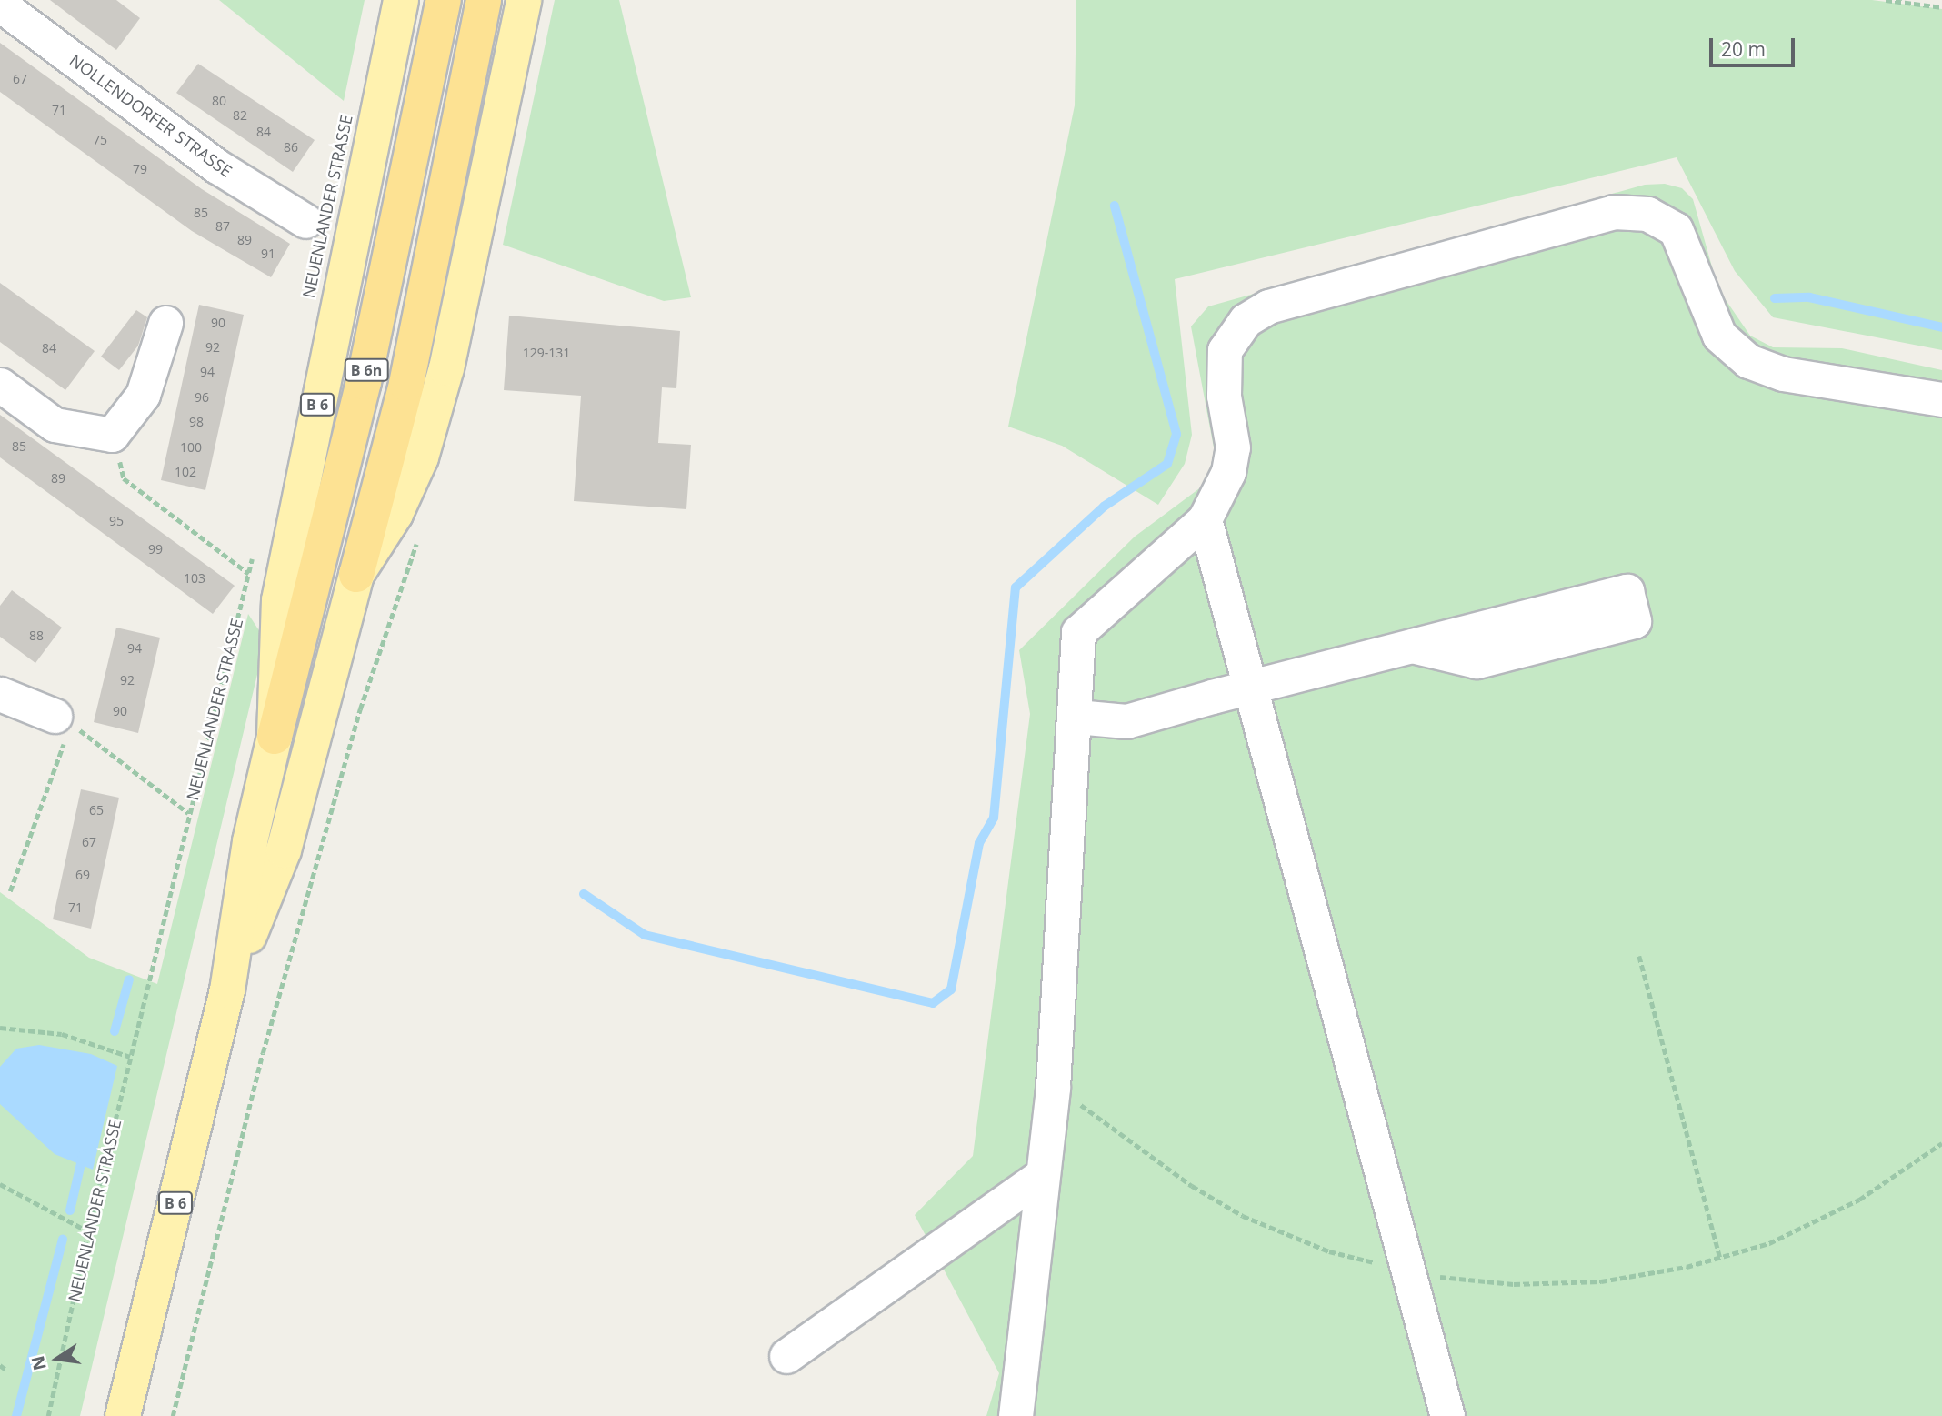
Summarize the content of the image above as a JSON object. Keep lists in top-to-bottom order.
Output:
{
  "streets": {
    "highway": ["NEUENLANDER STRASSE", "B 6n"],
    "main road": ["B 6"],
    "street": ["NOLLENDORFER STRASSE"]
  },
  "house_numbers": [
    "67",
    "80",
    "71",
    "82",
    "84",
    "75",
    "86",
    "79",
    "85",
    "87",
    "89",
    "91",
    "90",
    "92",
    "84",
    "129-131",
    "94",
    "96",
    "98",
    "85",
    "100",
    "102",
    "89",
    "95",
    "99",
    "103",
    "88",
    "94",
    "92",
    "90",
    "65",
    "67",
    "69",
    "71"
  ],
  "scale_bar": "20 m",
  "north": "left"
}
